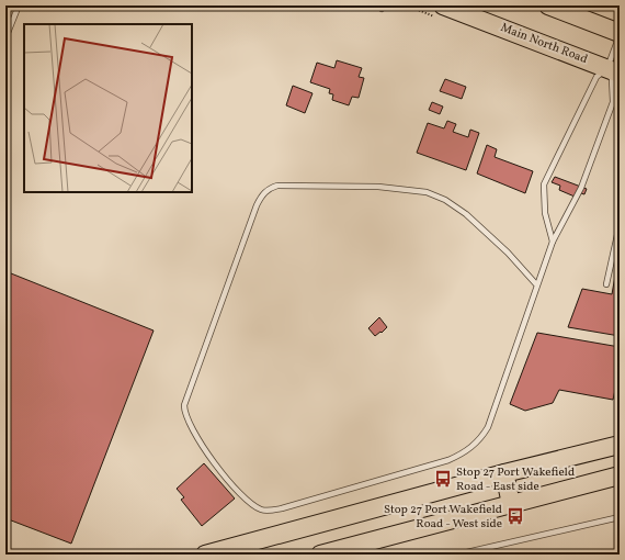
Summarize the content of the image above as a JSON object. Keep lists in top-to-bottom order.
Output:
{
  "streets": {
    "highway": ["Main North Road"]
  },
  "places": {
    "bus stop": ["Stop 27 Port Wakefield Road - East side", "Stop 27 Port Wakefield Road - West side"]
  }
}
